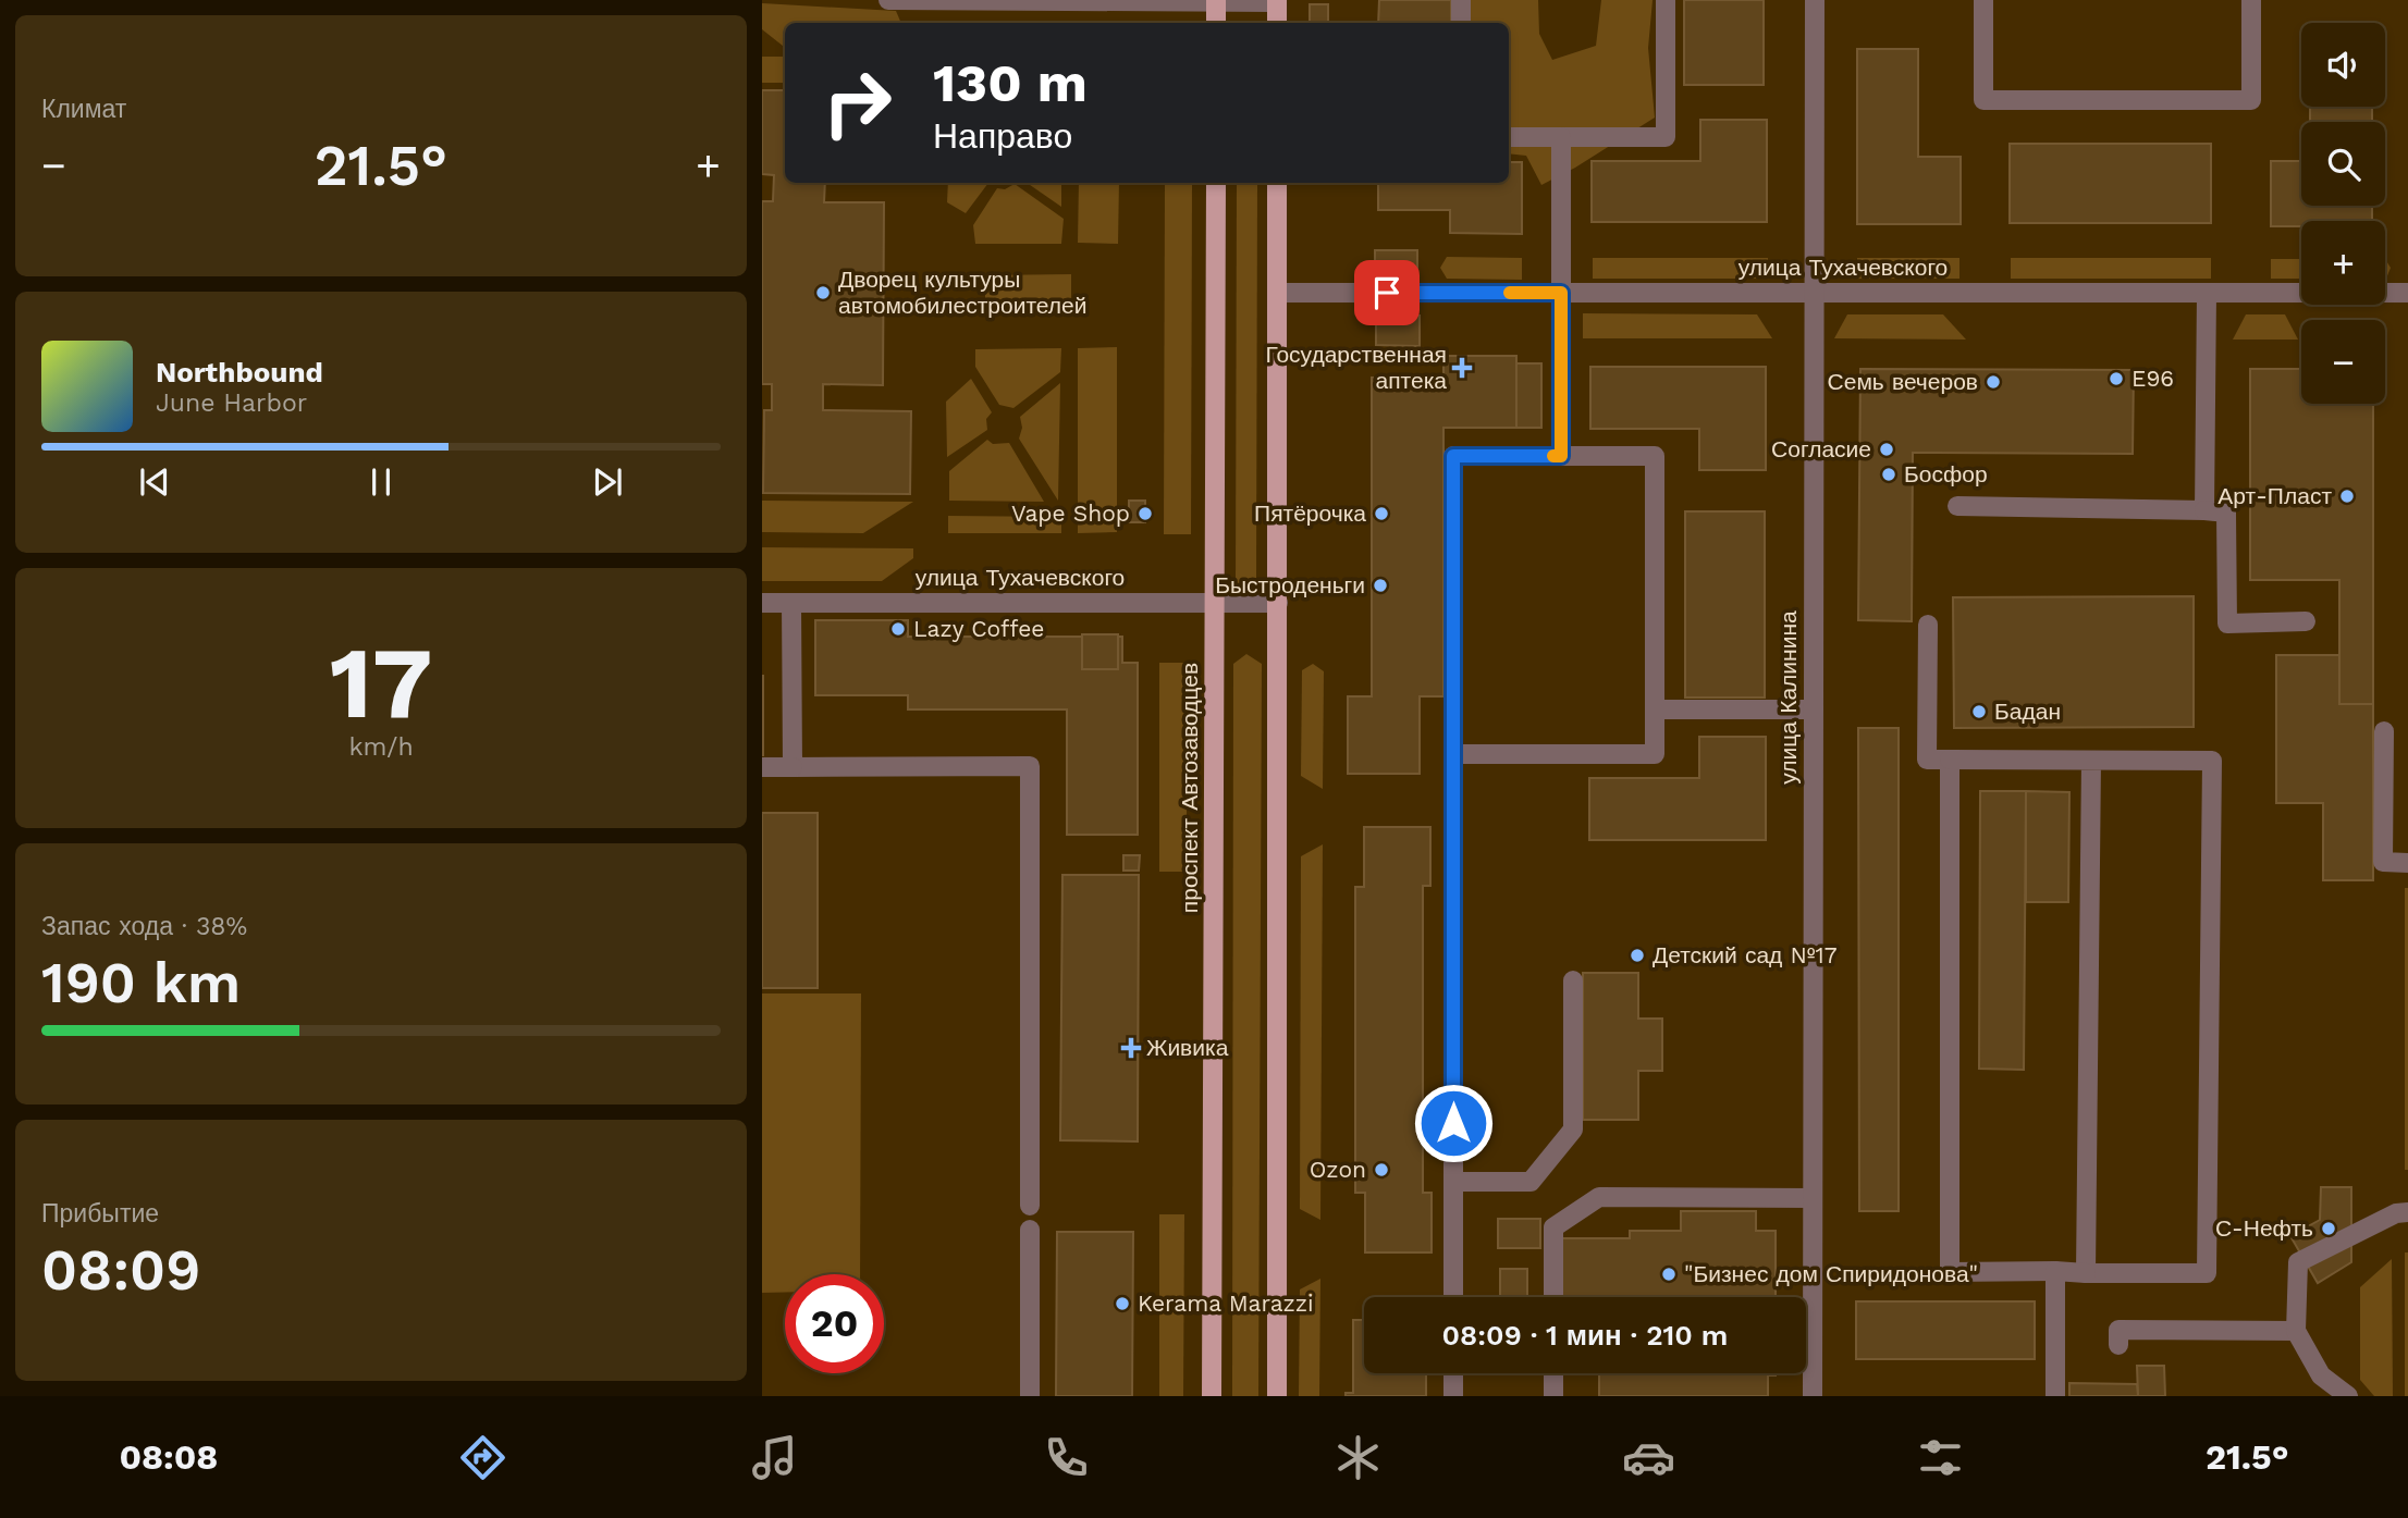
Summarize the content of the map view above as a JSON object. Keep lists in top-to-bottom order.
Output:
{
  "streets": {
    "main road": ["проспект Автозаводцев"],
    "street": ["улица Тухачевского", "улица Калинина"]
  },
  "crossings": [
    ["улица Тухачевского", "улица Калинина"],
    ["улица Тухачевского", "проспект Автозаводцев"]
  ],
  "places": {
    "other": [
      "Дворец культуры автомобилестроителей",
      "E96",
      "Семь вечеров",
      "Согласие",
      "Босфор",
      "Арт-Пласт",
      "Vape Shop",
      "Пятёрочка",
      "Быстроденьги",
      "Lazy Coffee",
      "Бадан",
      "Детский сад №17",
      "Ozon",
      "С-Нефть",
      "\"Бизнес дом Спиридонова\"",
      "Kerama Marazzi"
    ],
    "health": ["Государственная аптека", "Живика"]
  },
  "page": {
    "tile": [
      "Климат",
      ["17", "km/h"],
      ["Запас хода · 38%", "190 km"],
      ["Прибытие", "08:09"]
    ],
    "map_buttons": ["+", "−"],
    "turn": ["130 m", "Направо"],
    "heat": ["−", "21.5°", "+"],
    "song": ["Northbound", "June Harbor"],
    "limit": "20",
    "trip": "08:09 · 1 мин · 210 m",
    "tabs": ["08:08", "21.5°"]
  }
}
